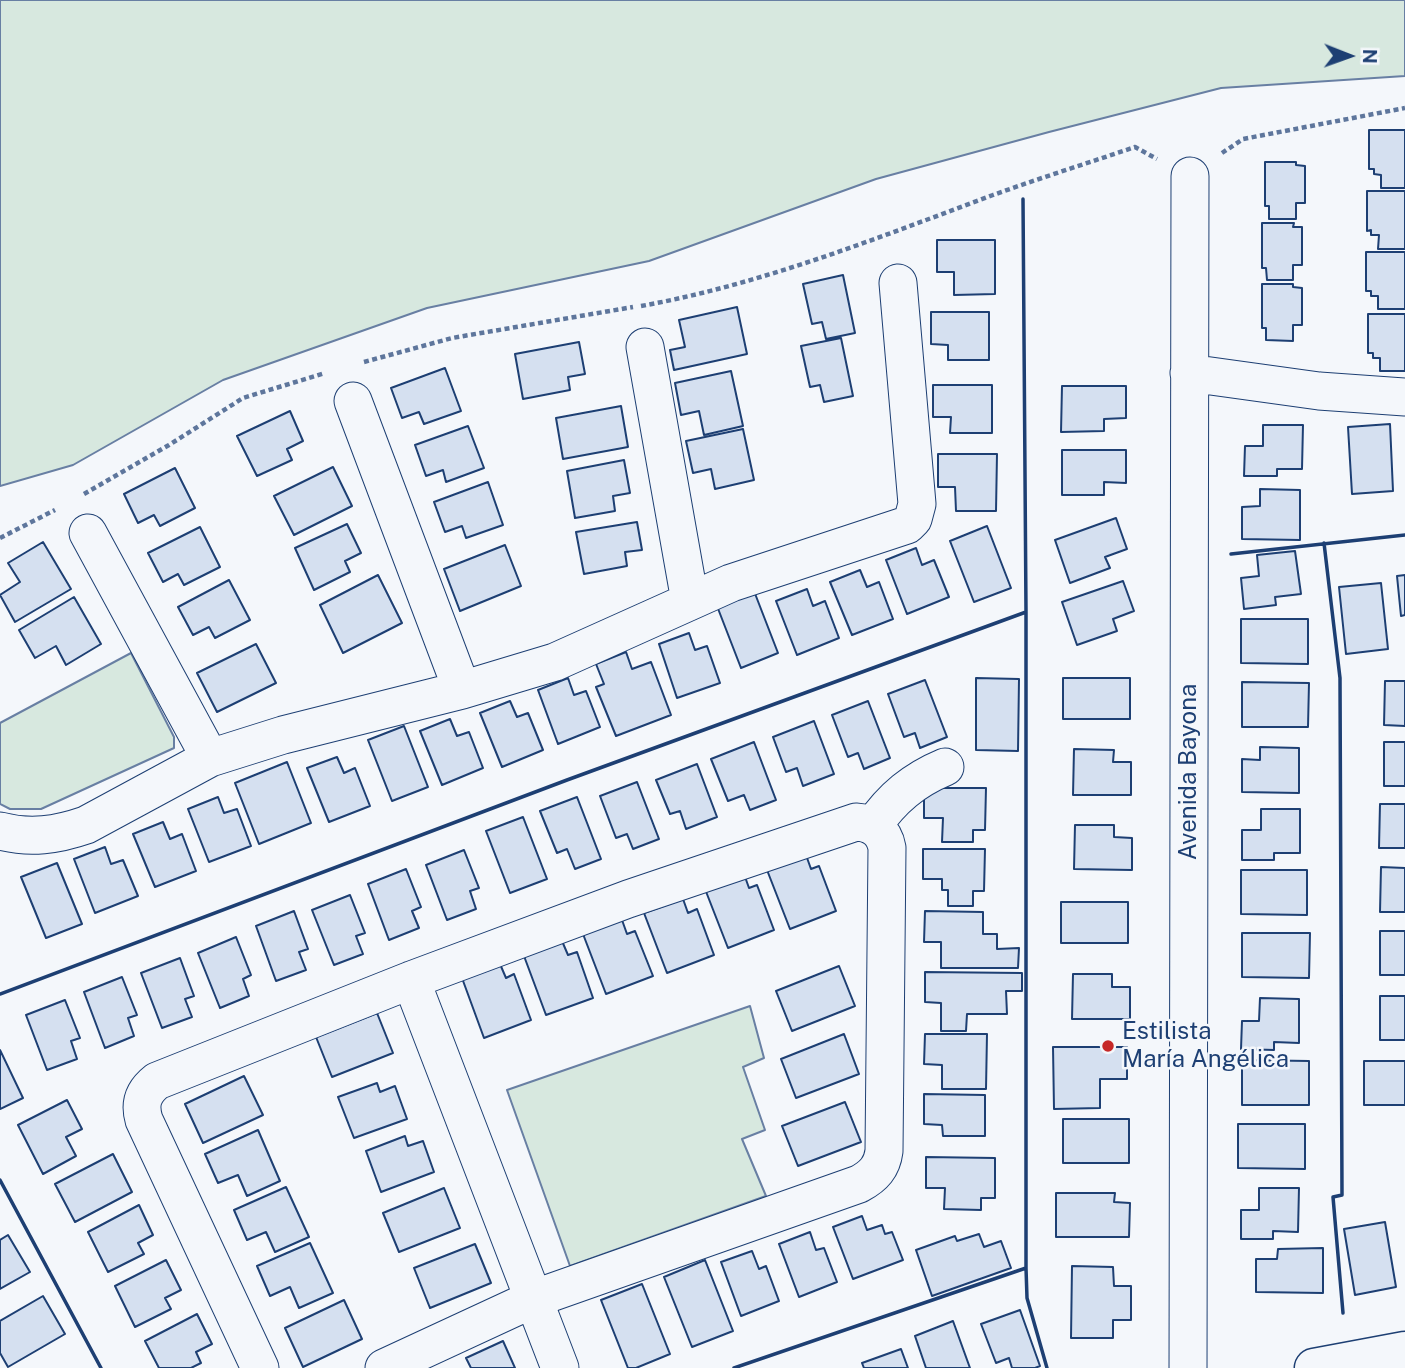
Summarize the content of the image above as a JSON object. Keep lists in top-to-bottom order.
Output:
{
  "streets": {
    "street": ["Avenida Bayona"]
  },
  "places": ["Estilista María Angélica"],
  "north": "right"
}
